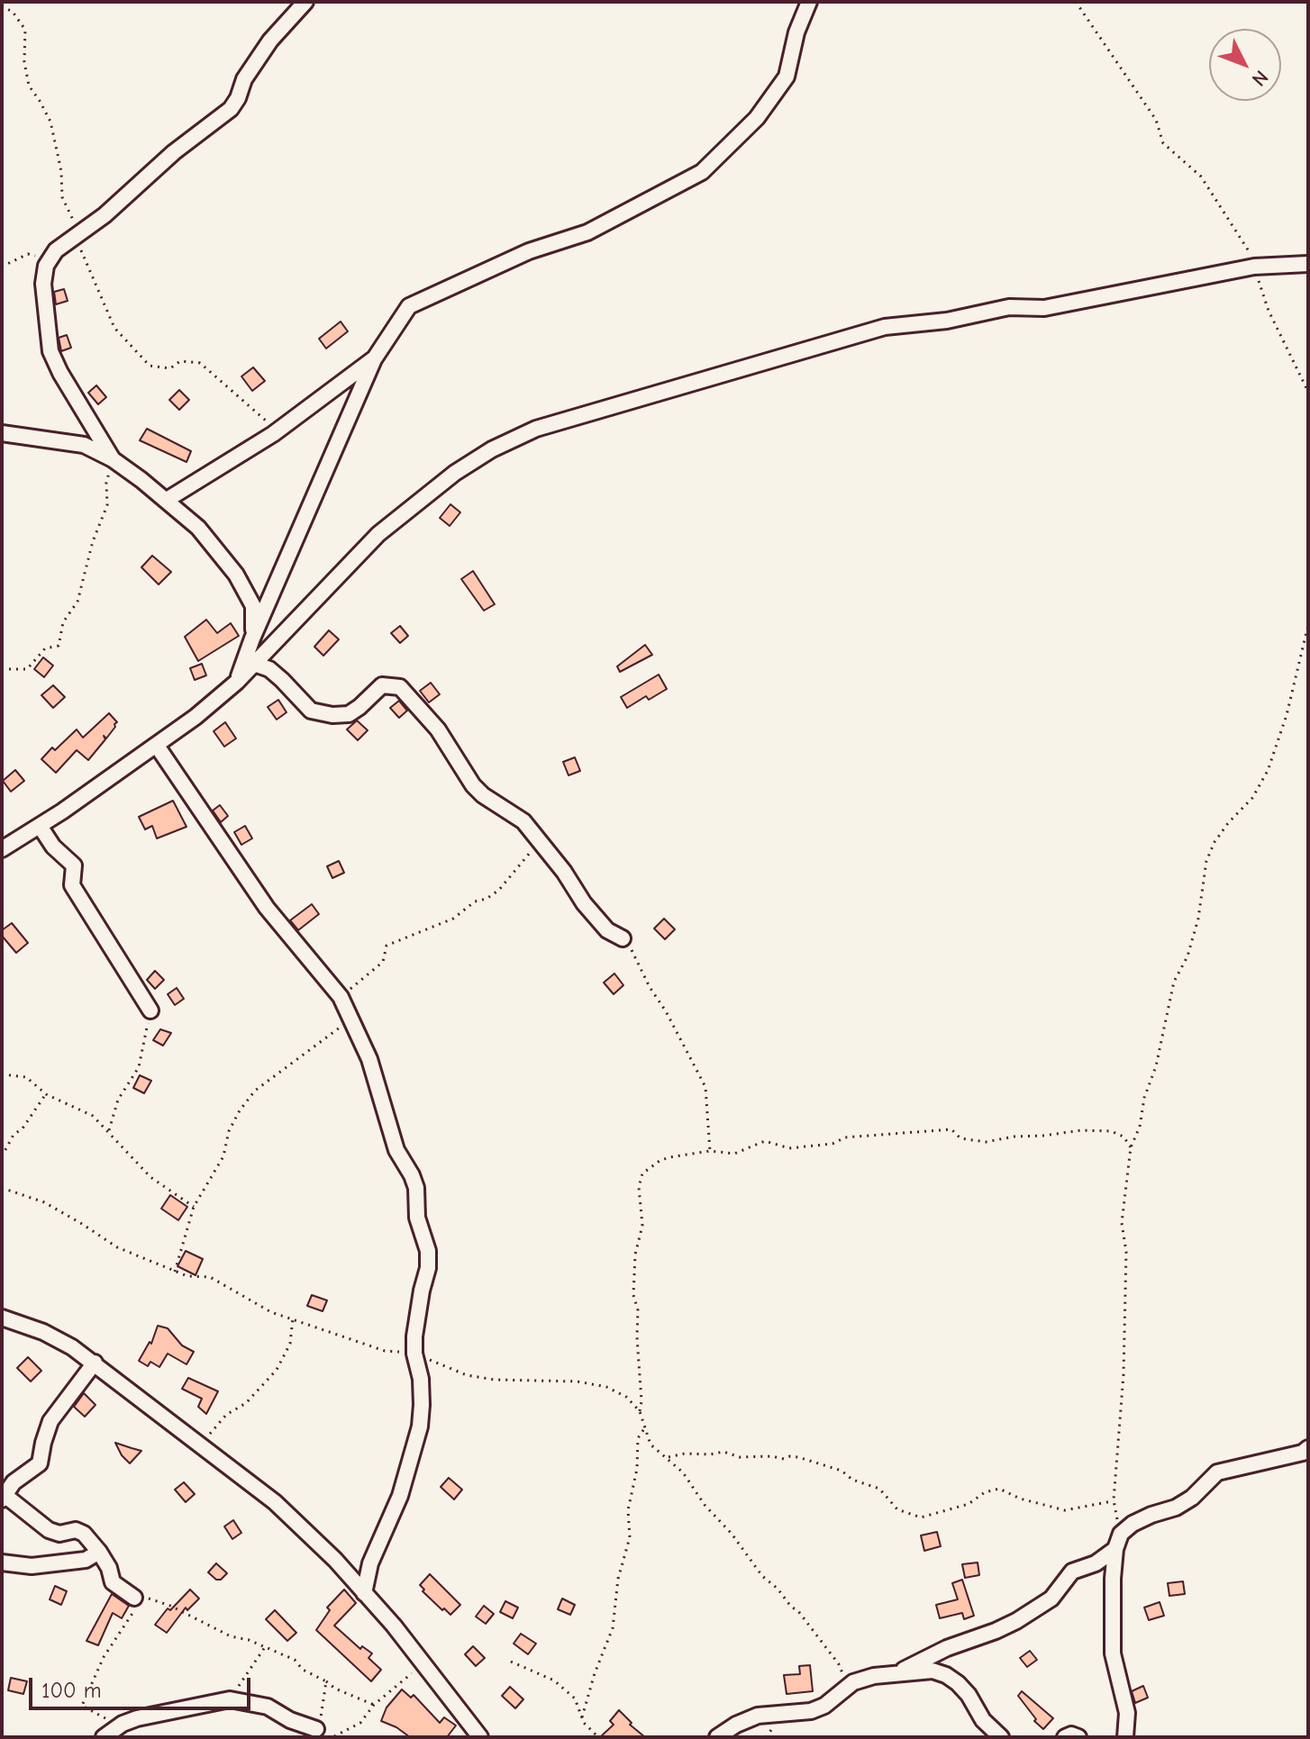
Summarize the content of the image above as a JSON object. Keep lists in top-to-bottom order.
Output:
{
  "scale_bar": "100 m",
  "north": "bottom right"
}
